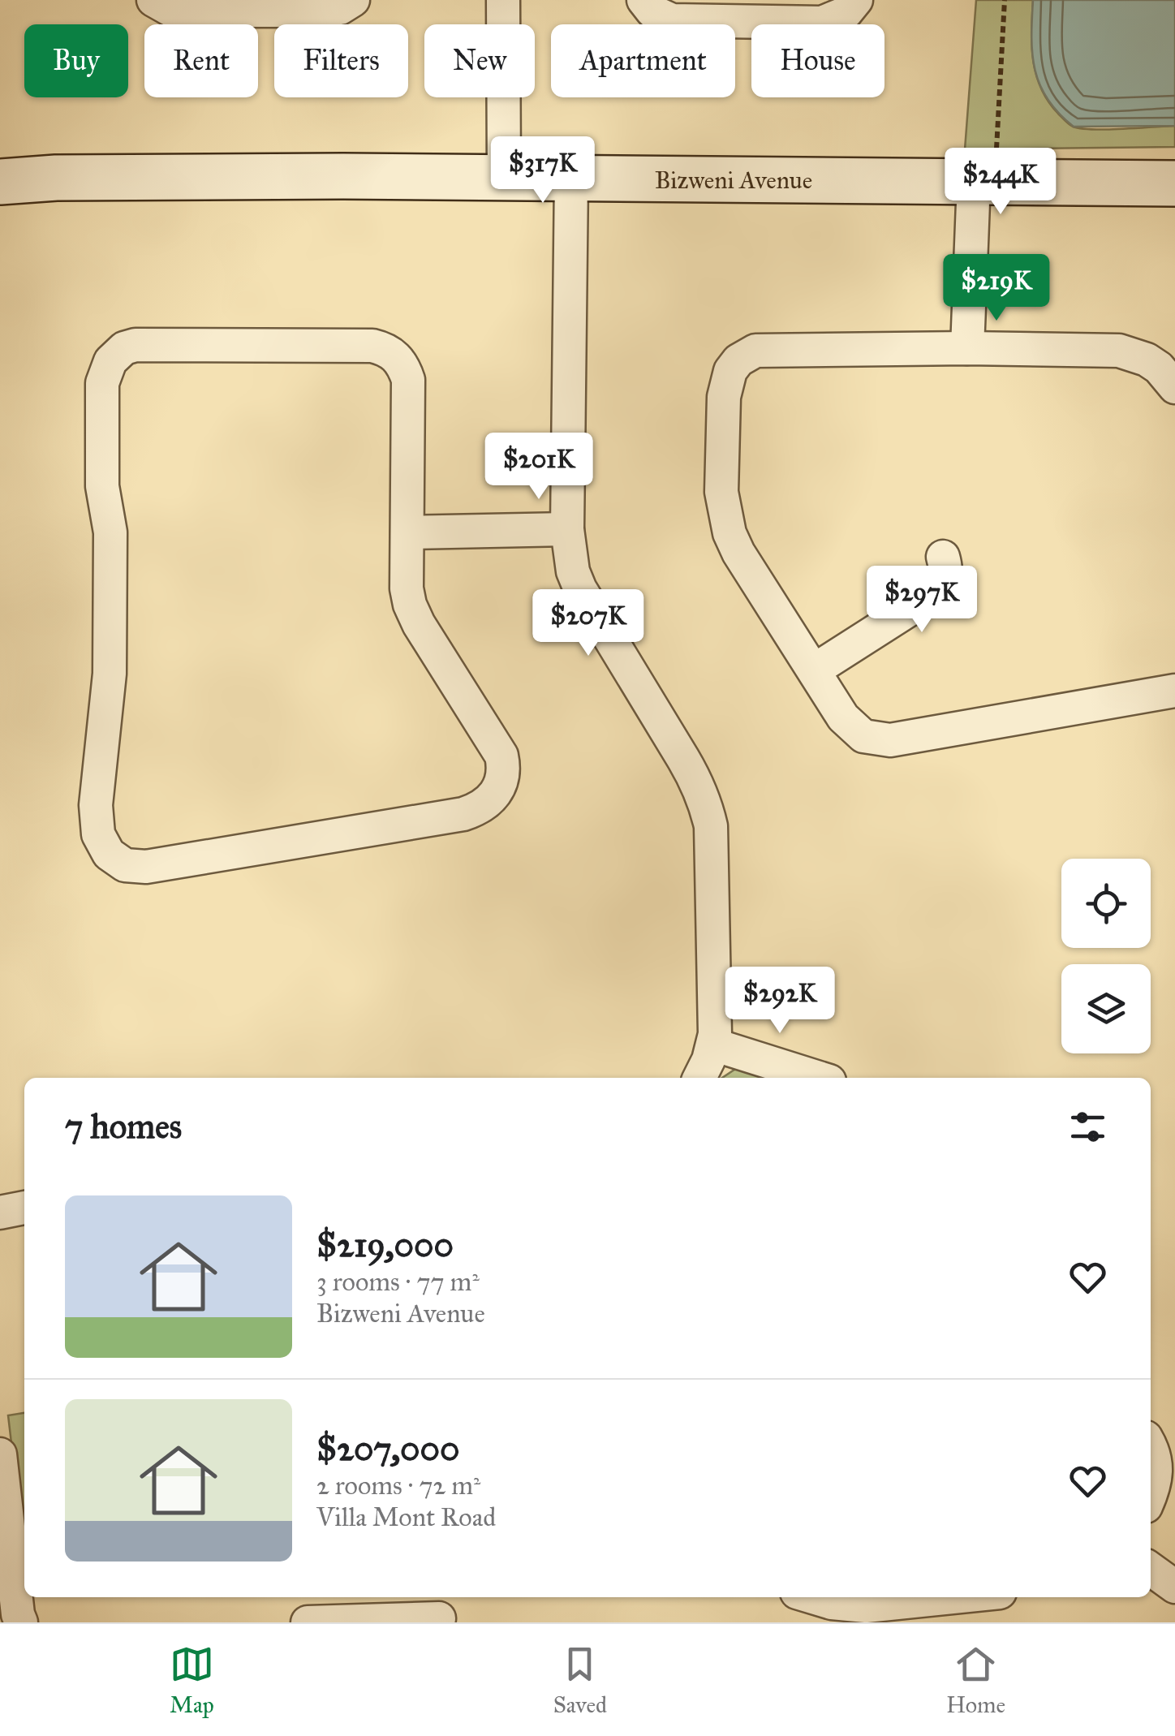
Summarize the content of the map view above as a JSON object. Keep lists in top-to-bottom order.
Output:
{
  "streets": {
    "street": ["Bizweni Avenue"]
  },
  "page": {
    "chip": [
      "Buy",
      "Rent",
      "Filters",
      "New",
      "Apartment",
      "House"
    ],
    "price": [
      "$317K",
      "$244K",
      "$219K",
      "$201K",
      "$297K",
      "$207K",
      "$292K"
    ],
    "heading": "7 homes",
    "list": [
      {
        "name": "$219,000",
        "note": "3 rooms · 77 m² · Bizweni Avenue"
      },
      {
        "name": "$207,000",
        "note": "2 rooms · 72 m² · Villa Mont Road"
      }
    ],
    "tabs": ["Map", "Saved", "Home"]
  }
}
